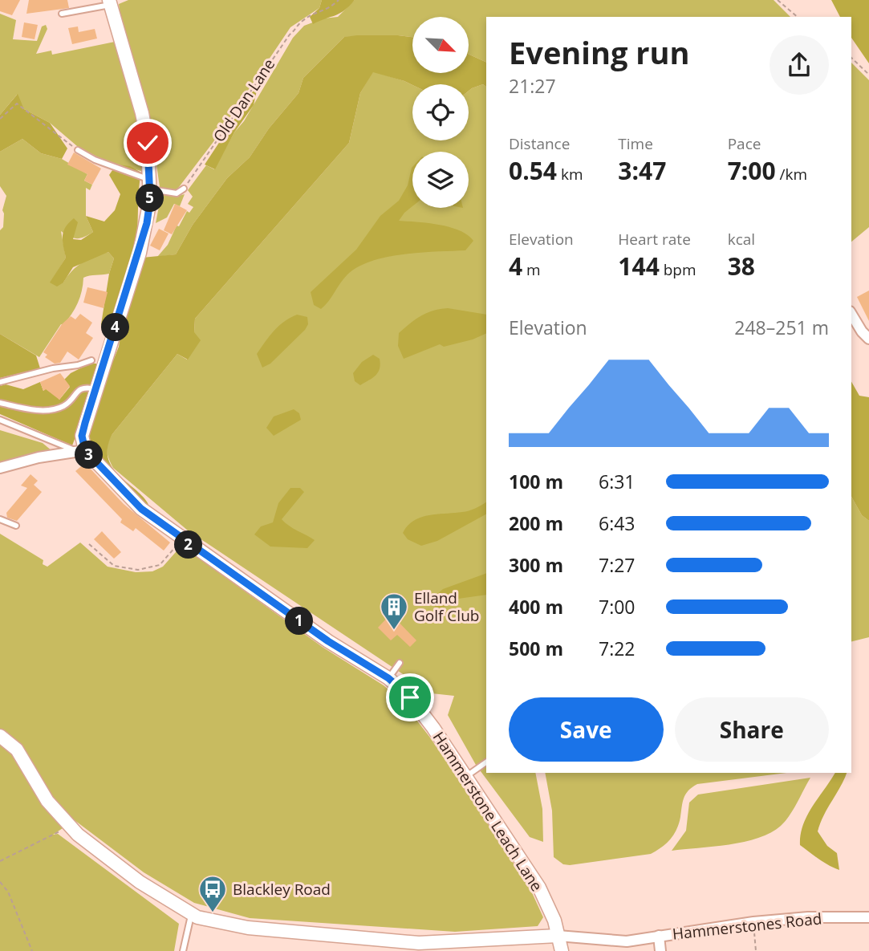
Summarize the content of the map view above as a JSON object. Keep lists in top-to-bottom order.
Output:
{
  "streets": {
    "street": ["Hammerstone Leach Lane", "Hammerstones Road"],
    "path": ["Old Dan Lane"]
  },
  "crossings": [
    ["Hammerstone Leach Lane", "Hammerstones Road"]
  ],
  "places": {
    "building": ["Elland Golf Club"],
    "bus stop": ["Blackley Road"]
  },
  "north": "bottom right",
  "page": {
    "heading": ["Evening run", "21:27"],
    "stats": [
      ["Distance", "0.54 km"],
      ["Time", "3:47"],
      ["Pace", "7:00 /km"],
      ["Elevation", "4 m"],
      ["Heart rate", "144 bpm"],
      ["kcal", "38"]
    ],
    "pins": [
      "5",
      "4",
      "3",
      "2",
      "1"
    ],
    "chart": ["Elevation", "248–251 m"],
    "list": [
      {
        "name": "100 m",
        "note": "6:31"
      },
      {
        "name": "200 m",
        "note": "6:43"
      },
      {
        "name": "300 m",
        "note": "7:27"
      },
      {
        "name": "400 m",
        "note": "7:00"
      },
      {
        "name": "500 m",
        "note": "7:22"
      }
    ],
    "buttons": ["Save", "Share"]
  }
}
